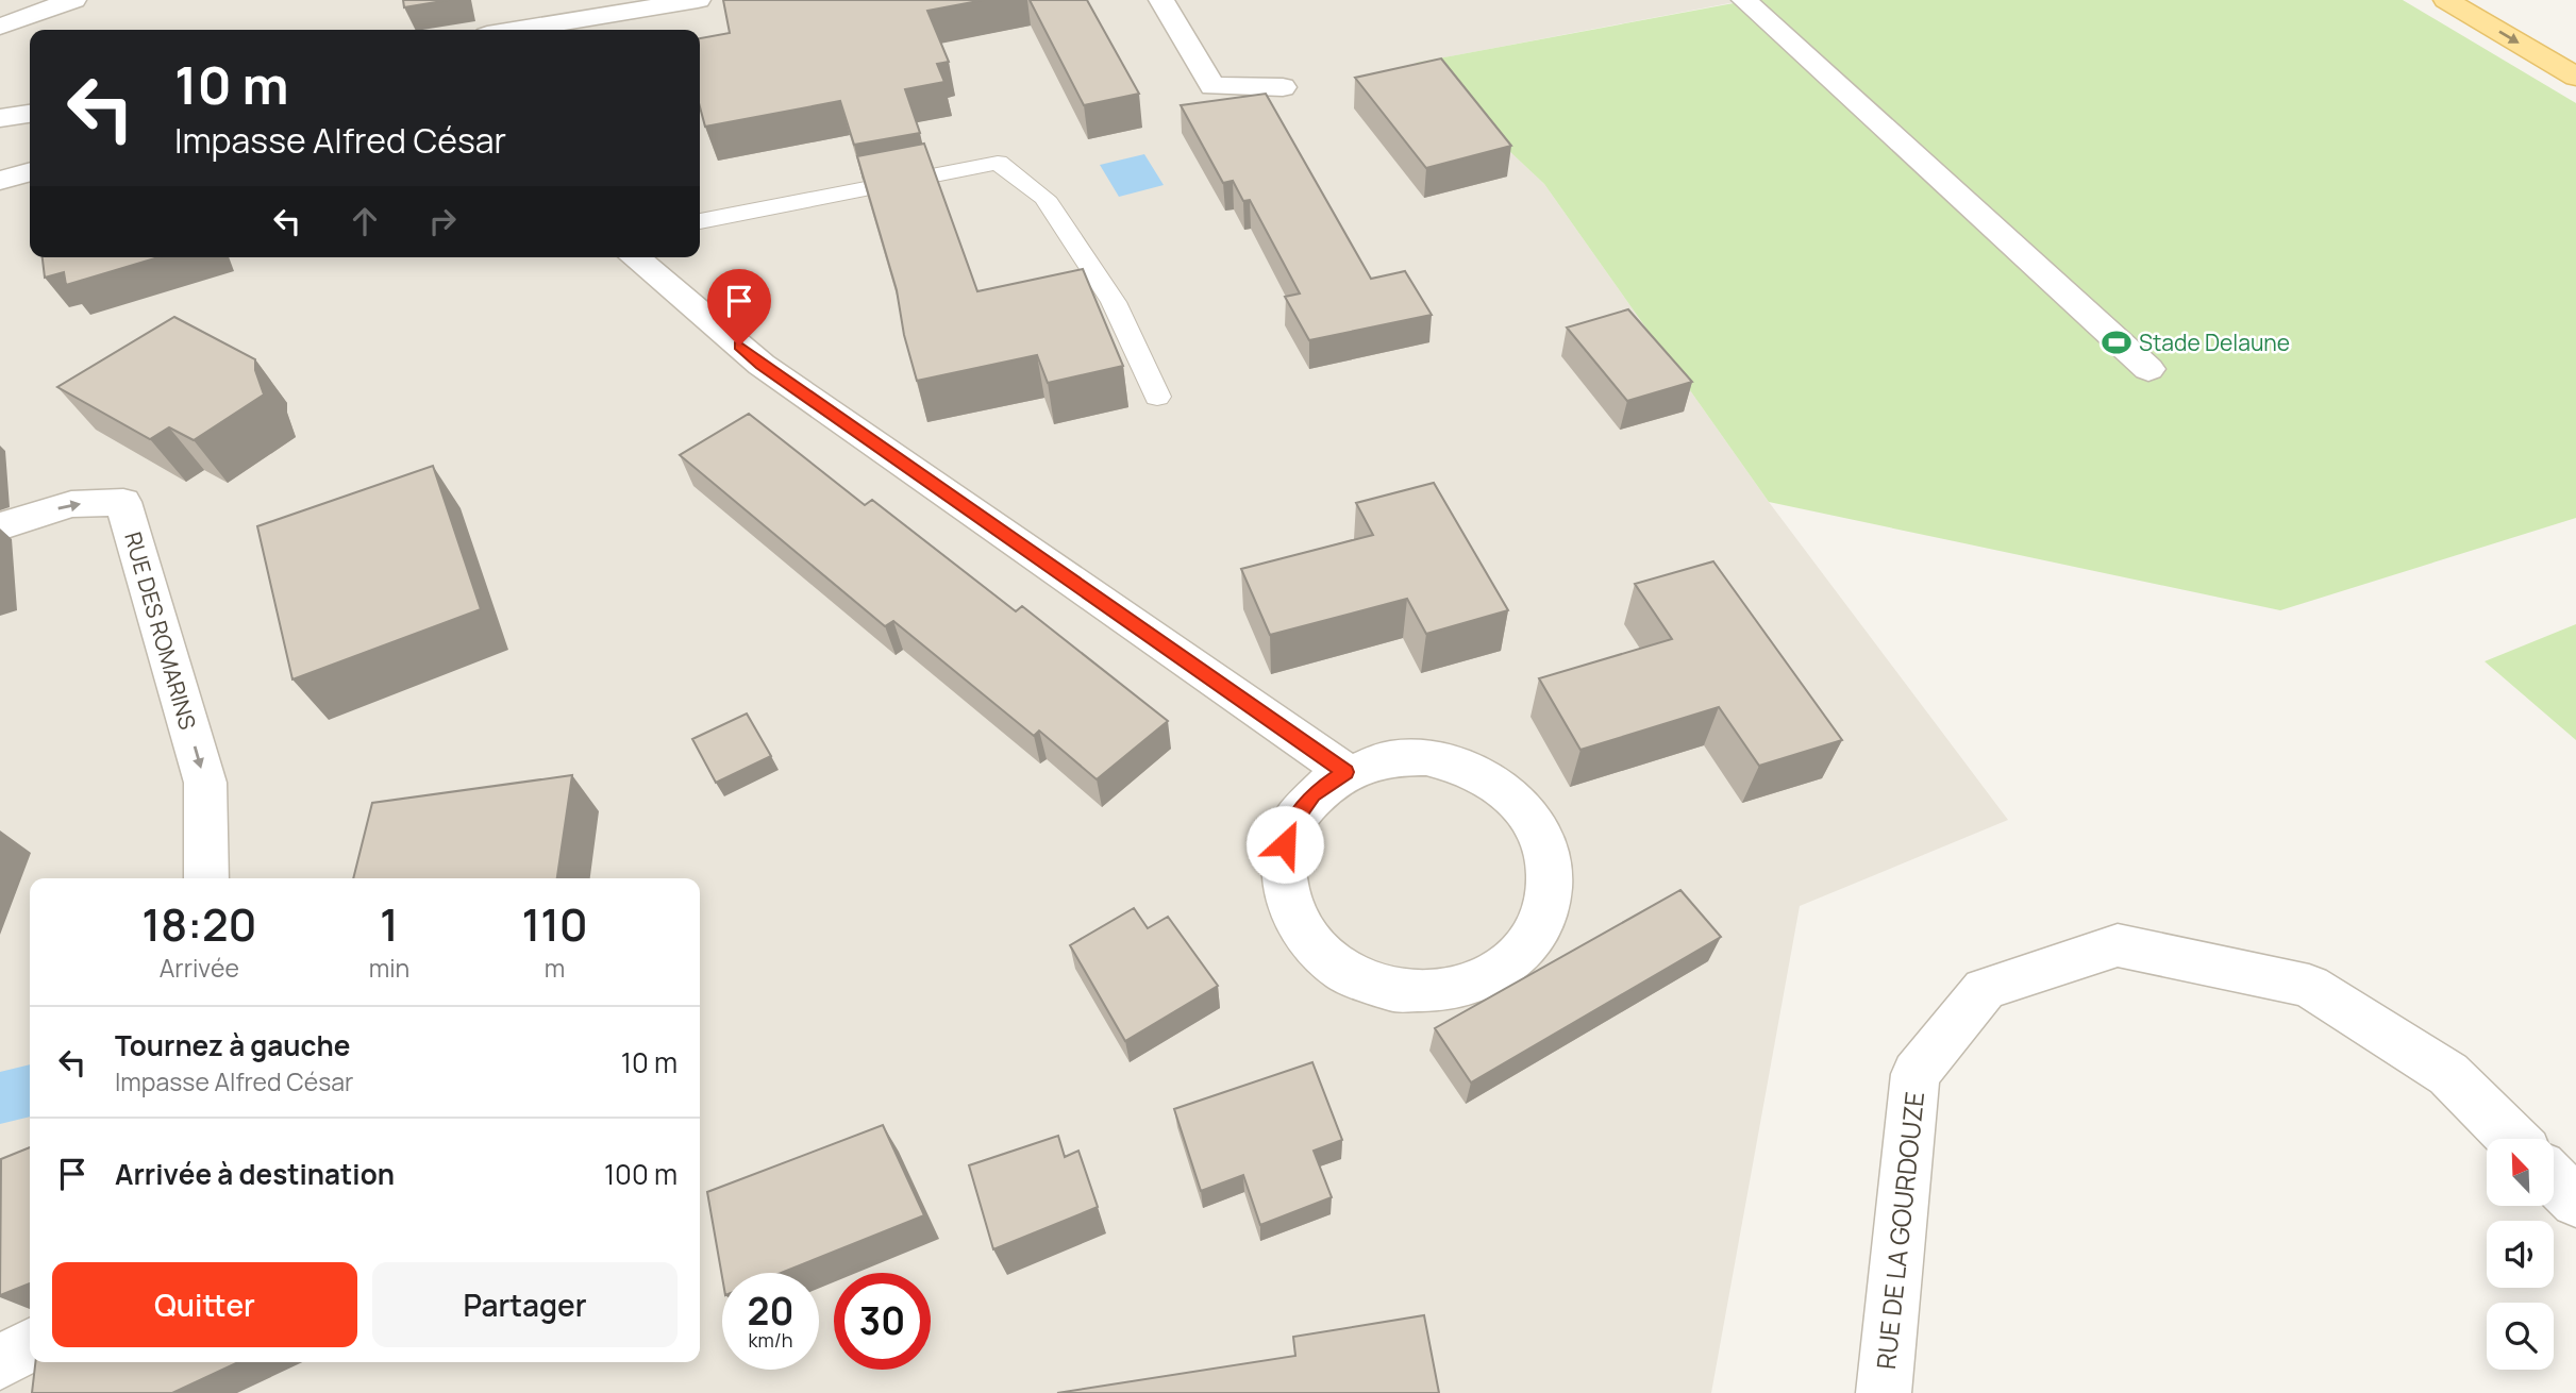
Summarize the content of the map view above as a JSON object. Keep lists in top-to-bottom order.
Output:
{
  "streets": {
    "street": ["RUE DES ROMARINS", "RUE DE LA GOURDOUZE"]
  },
  "places": {
    "sports": ["Stade Delaune"]
  },
  "north": "top left",
  "page": {
    "turn": ["10 m", "Impasse Alfred César"],
    "eta": [
      "18:20",
      "Arrivée",
      "1",
      "min",
      "110",
      "m"
    ],
    "list": [
      {
        "name": "Tournez à gauche",
        "note": "Impasse Alfred César",
        "value": "10 m"
      },
      {
        "name": "Arrivée à destination",
        "value": "100 m"
      }
    ],
    "buttons": ["Quitter", "Partager"],
    "speed": "20 km/h",
    "limit": "30"
  }
}
